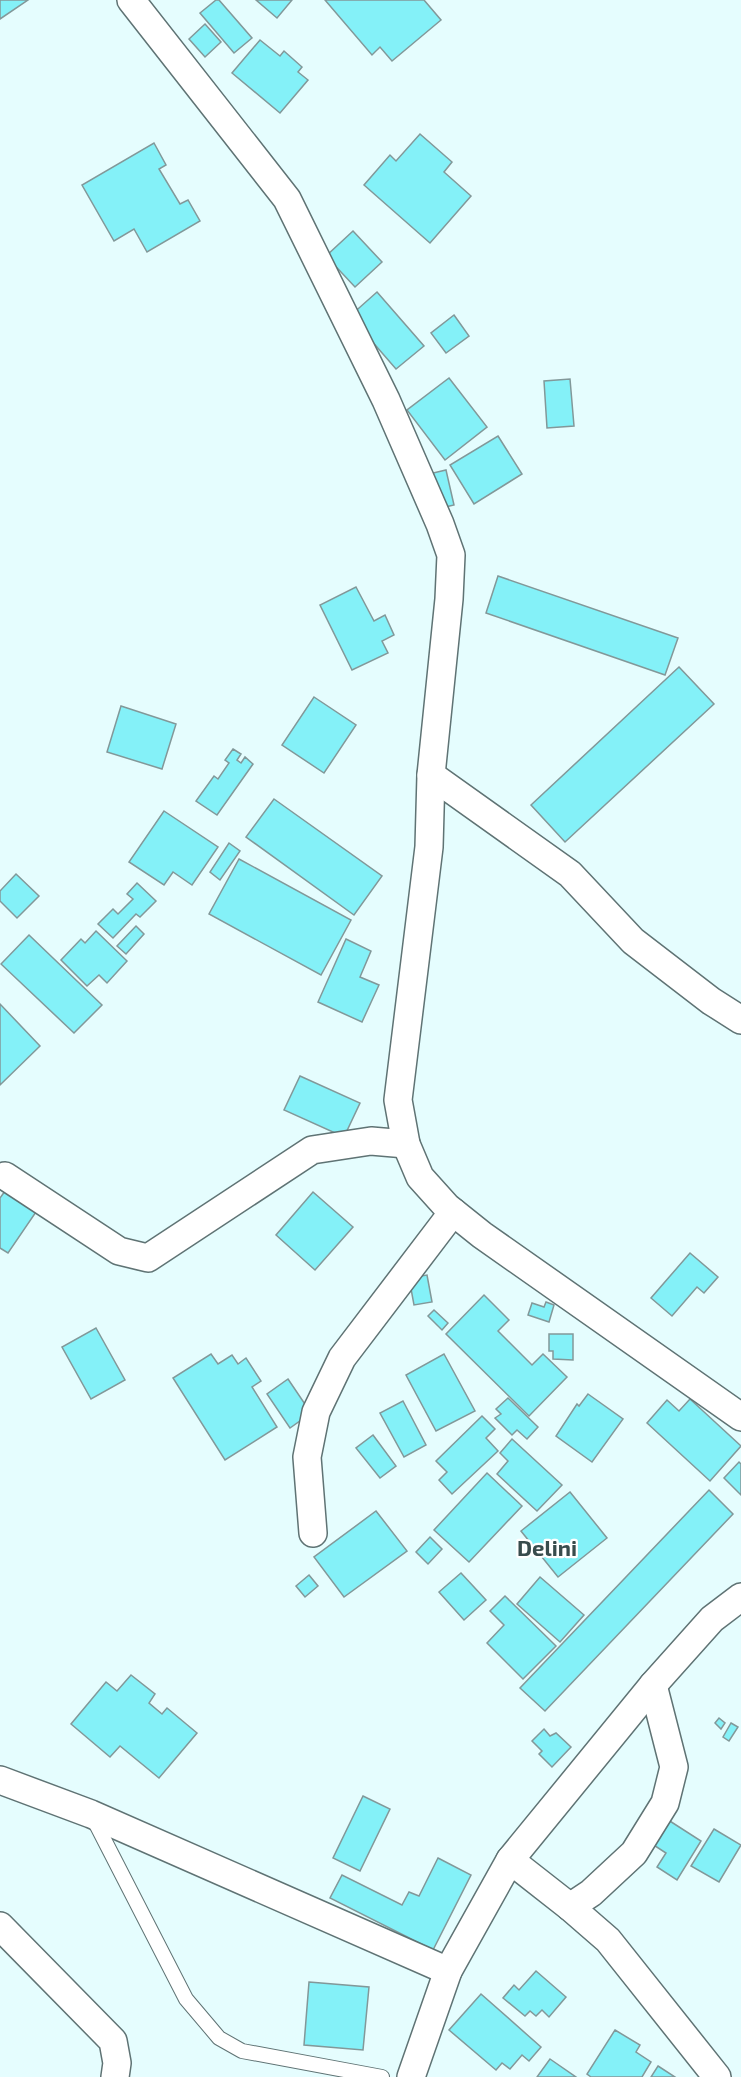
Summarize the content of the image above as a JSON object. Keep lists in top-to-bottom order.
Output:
{
  "districts": ["Delini"]
}
